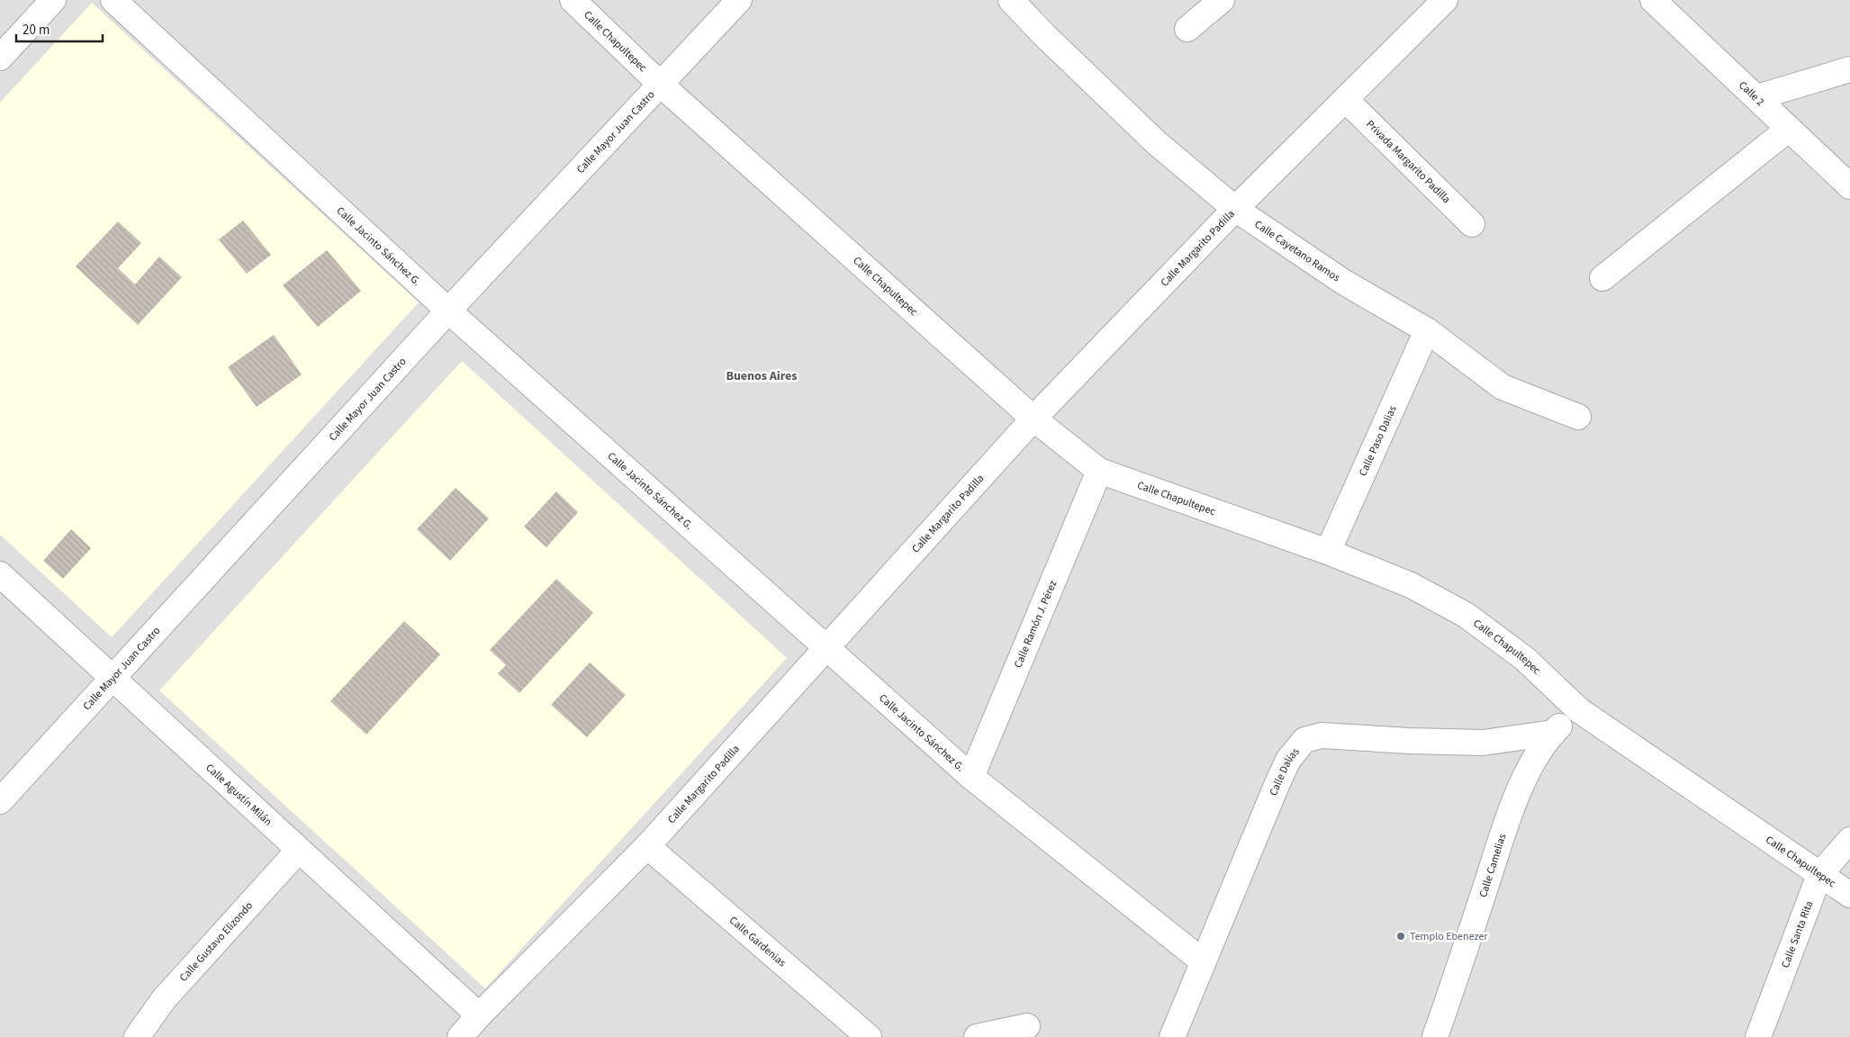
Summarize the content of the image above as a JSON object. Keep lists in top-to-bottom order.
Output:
{
  "streets": {
    "street": [
      "Calle Chapultepec",
      "Calle 2",
      "Calle Mayor Juan Castro",
      "Privada Margarito Padilla",
      "Calle Jacinto Sánchez G.",
      "Calle Margarito Padilla",
      "Calle Cayetano Ramos",
      "Calle Paso Dalias",
      "Calle Ramón J. Pérez",
      "Calle Dalias",
      "Calle Agustín Milán",
      "Calle Camelias",
      "Calle Santa Rita",
      "Calle Gustavo Elizondo",
      "Calle Gardenias"
    ]
  },
  "crossings": [
    ["Calle Chapultepec", "Calle Mayor Juan Castro"],
    ["Calle Chapultepec", "Calle Margarito Padilla"],
    ["Calle Chapultepec", "Calle Paso Dalias"],
    ["Calle Chapultepec", "Calle Ramón J. Pérez"],
    ["Calle Chapultepec", "Calle Camelias"],
    ["Calle Chapultepec", "Calle Santa Rita"],
    ["Calle Mayor Juan Castro", "Calle Jacinto Sánchez G."],
    ["Calle Mayor Juan Castro", "Calle Agustín Milán"],
    ["Privada Margarito Padilla", "Calle Margarito Padilla"],
    ["Calle Jacinto Sánchez G.", "Calle Margarito Padilla"],
    ["Calle Jacinto Sánchez G.", "Calle Ramón J. Pérez"],
    ["Calle Jacinto Sánchez G.", "Calle Dalias"],
    ["Calle Margarito Padilla", "Calle Cayetano Ramos"],
    ["Calle Margarito Padilla", "Calle Agustín Milán"],
    ["Calle Margarito Padilla", "Calle Gardenias"],
    ["Calle Cayetano Ramos", "Calle Paso Dalias"],
    ["Calle Dalias", "Calle Camelias"],
    ["Calle Agustín Milán", "Calle Gustavo Elizondo"]
  ],
  "districts": ["Buenos Aires"],
  "places": ["Templo Ebenezer"],
  "scale_bar": "20 m"
}
